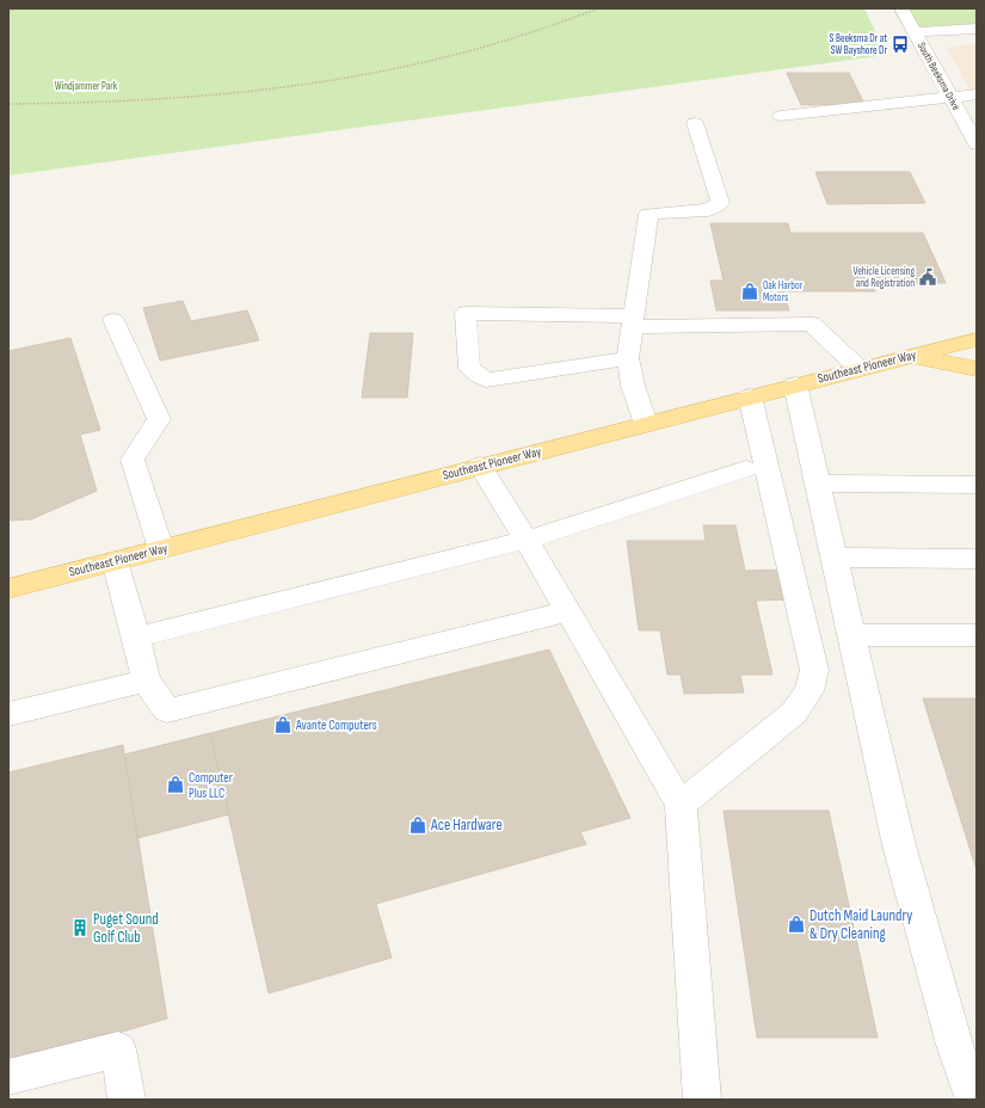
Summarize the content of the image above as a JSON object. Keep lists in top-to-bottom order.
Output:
{
  "streets": {
    "main road": ["Southeast Pioneer Way"],
    "street": ["South Beeksma Drive"]
  },
  "parks": ["Windjammer Park"],
  "places": {
    "bus stop": ["S Beeksma Dr at SW Bayshore Dr"],
    "public building": ["Vehicle Licensing and Registration"],
    "shop": [
      "Oak Harbor Motors",
      "Avante Computers",
      "Computer Plus LLC",
      "Ace Hardware",
      "Dutch Maid Laundry & Dry Cleaning"
    ],
    "building": ["Puget Sound Golf Club"]
  }
}
